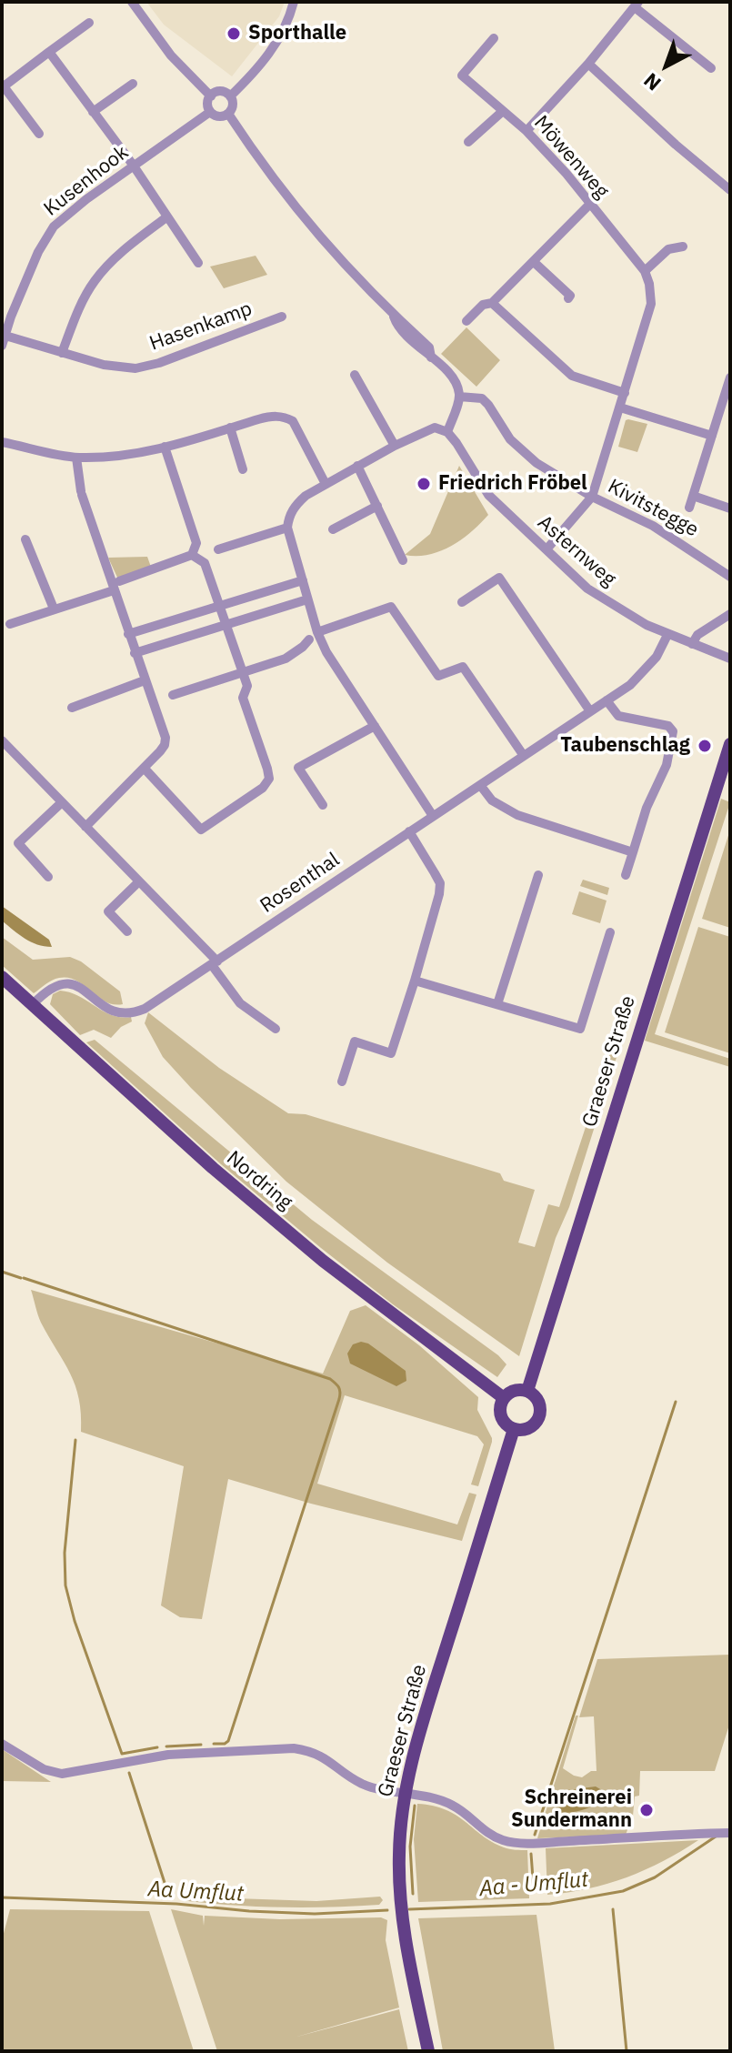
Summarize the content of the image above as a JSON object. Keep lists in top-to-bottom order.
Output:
{
  "streets": {
    "main road": ["Graeser Straße", "Nordring"],
    "street": [
      "Möwenweg",
      "Kusenhook",
      "Hasenkamp",
      "Kivitstegge",
      "Asternweg",
      "Rosenthal"
    ]
  },
  "crossings": [
    ["Kusenhook", "Hasenkamp"],
    ["Asternweg", "Rosenthal"],
    ["Rosenthal", "Nordring"],
    ["Graeser Straße", "Nordring"]
  ],
  "water": ["Aa - Umflut", "Aa Umflut"],
  "places": [
    "Sporthalle",
    "Friedrich Fröbel",
    "Taubenschlag",
    "Schreinerei Sundermann"
  ],
  "north": "bottom left"
}
